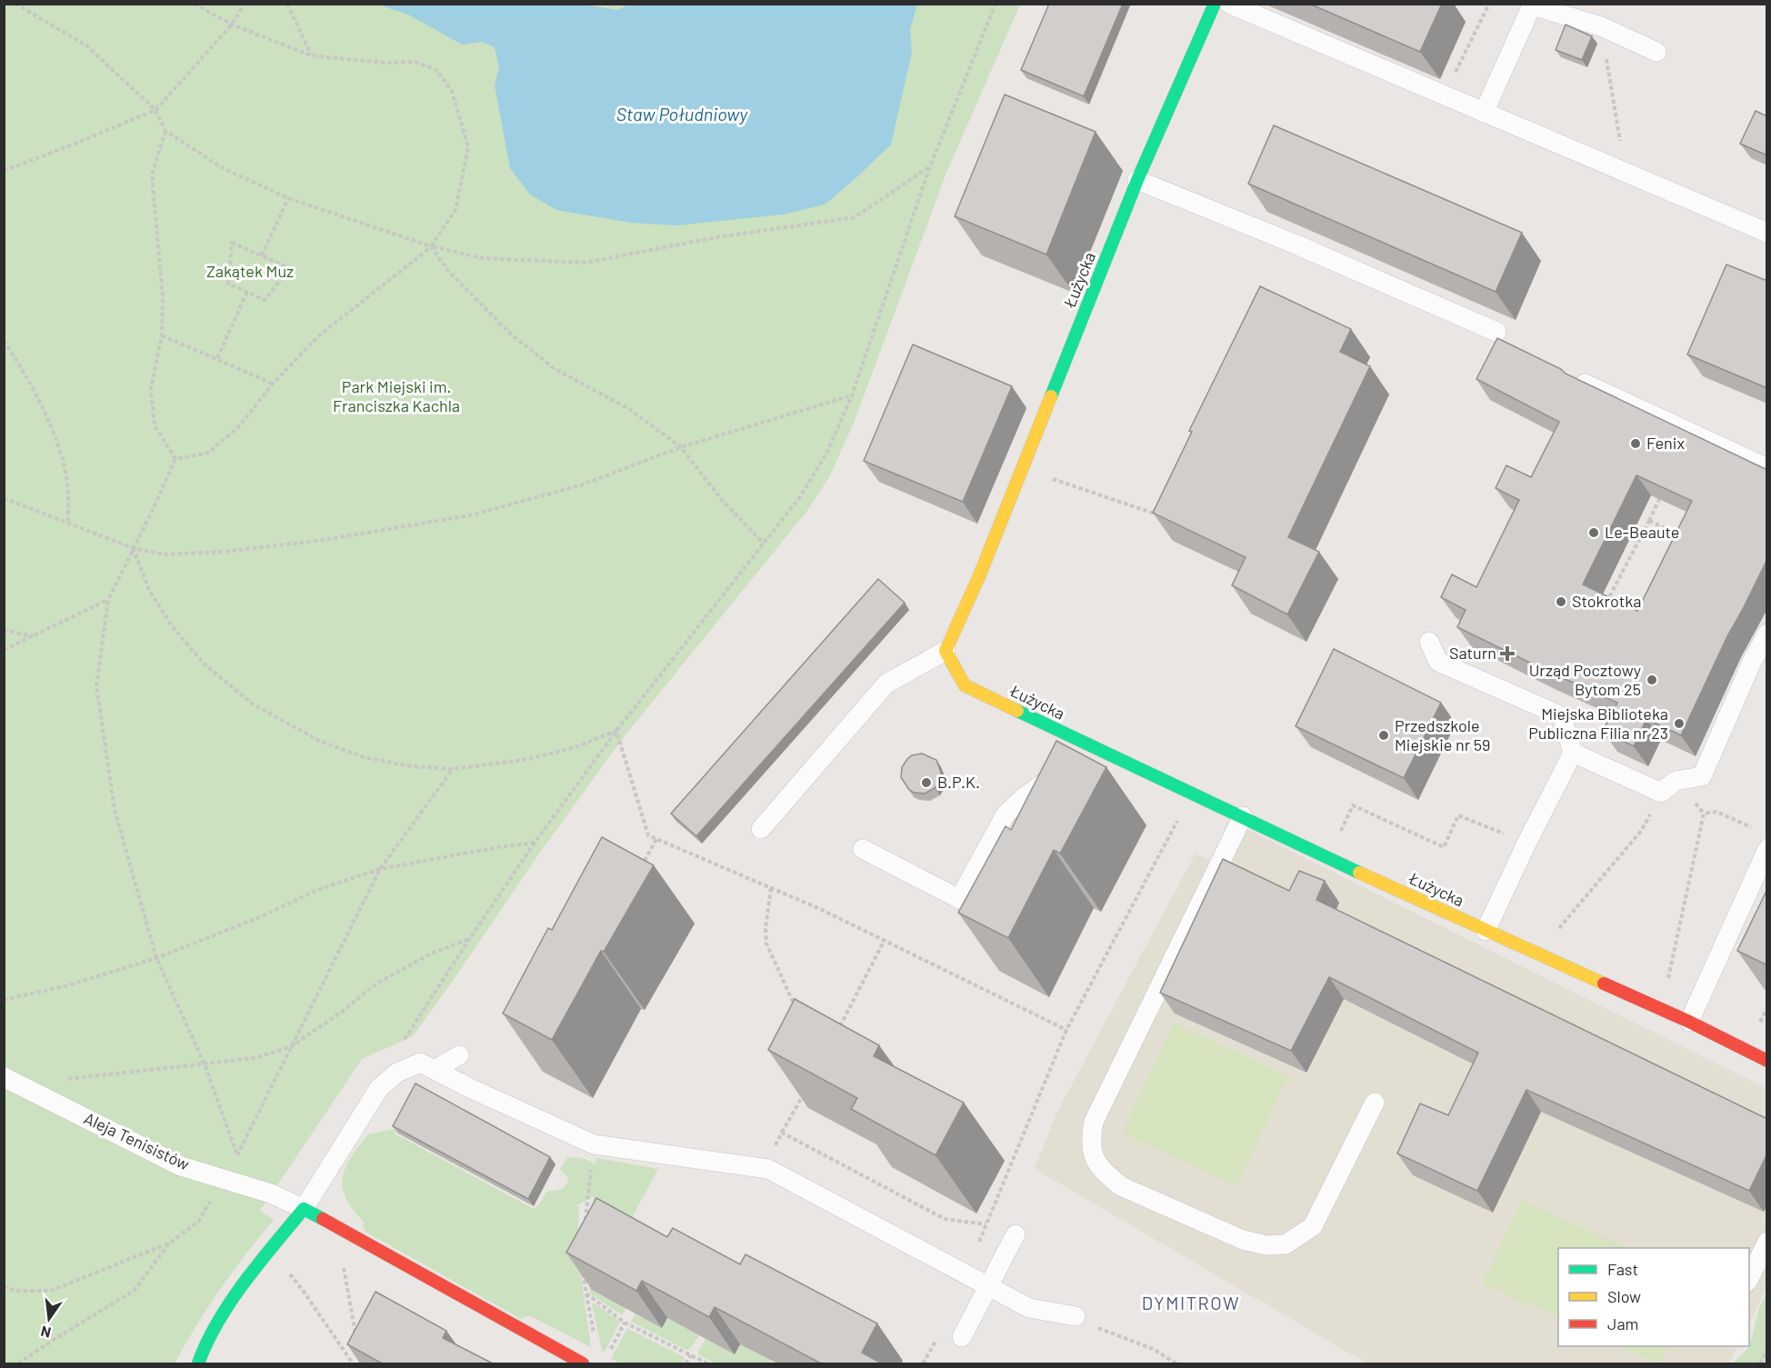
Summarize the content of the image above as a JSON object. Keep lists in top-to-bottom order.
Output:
{
  "streets": {
    "street": ["Łużycka"],
    "lane": ["Aleja Tenisistów"]
  },
  "districts": ["DYMITROW"],
  "water": ["Staw Południowy"],
  "parks": ["Zakątek Muz", "Park Miejski im. Franciszka Kachla"],
  "places": {
    "other": [
      "Fenix",
      "Le-Beaute",
      "Stokrotka",
      "Urząd Pocztowy Bytom 25",
      "Miejska Biblioteka Publiczna Filia nr 23",
      "Przedszkole Miejskie nr 59",
      "B.P.K."
    ],
    "health": ["Saturn"]
  },
  "legend": ["Fast", "Slow", "Jam"],
  "north": "bottom"
}
